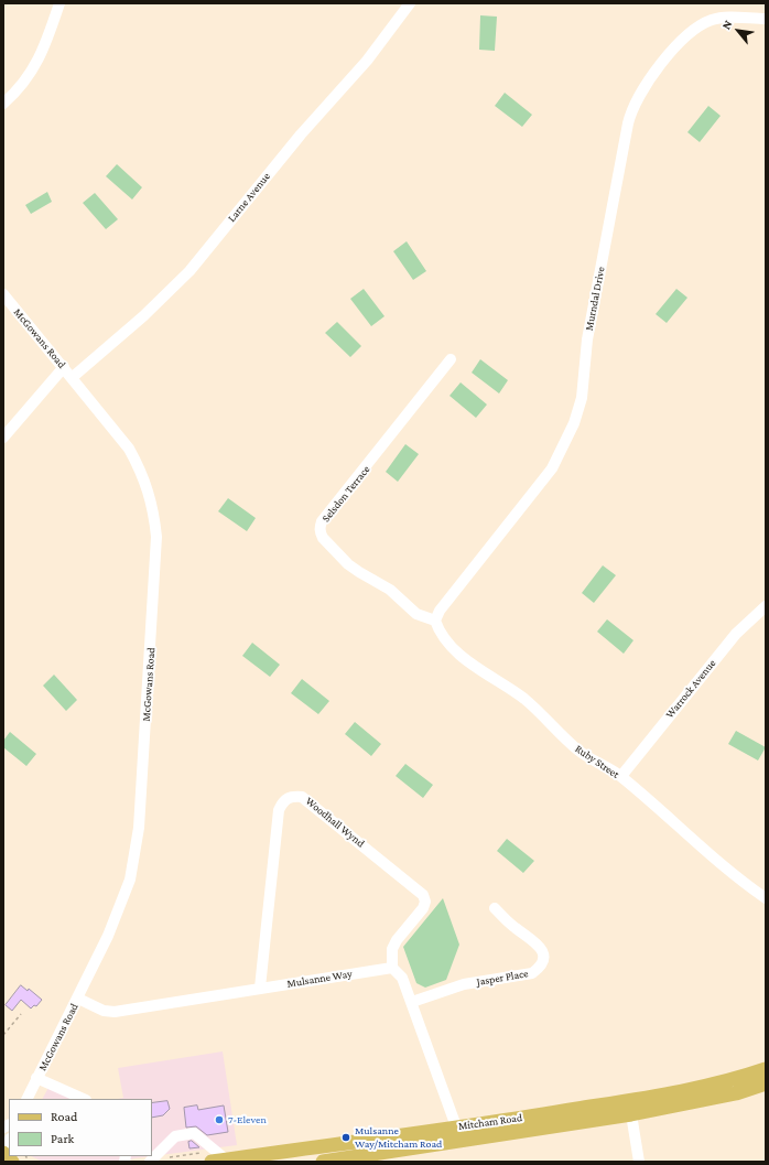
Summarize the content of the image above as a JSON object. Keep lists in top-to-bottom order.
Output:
{
  "streets": {
    "main road": ["Mitcham Road"],
    "street": [
      "Larne Avenue",
      "Murndal Drive",
      "McGowans Road",
      "Selsdon Terrace",
      "Warrock Avenue",
      "Ruby Street",
      "Woodhall Wynd",
      "Jasper Place",
      "Mulsanne Way"
    ]
  },
  "crossings": [
    ["Larne Avenue", "McGowans Road"],
    ["Murndal Drive", "Selsdon Terrace"],
    ["Murndal Drive", "Ruby Street"],
    ["McGowans Road", "Mulsanne Way"],
    ["Selsdon Terrace", "Ruby Street"],
    ["Warrock Avenue", "Ruby Street"],
    ["Woodhall Wynd", "Mulsanne Way"]
  ],
  "places": ["7-Eleven", "Mulsanne Way/Mitcham Road"],
  "legend": ["Road", "Park"],
  "north": "top left"
}
